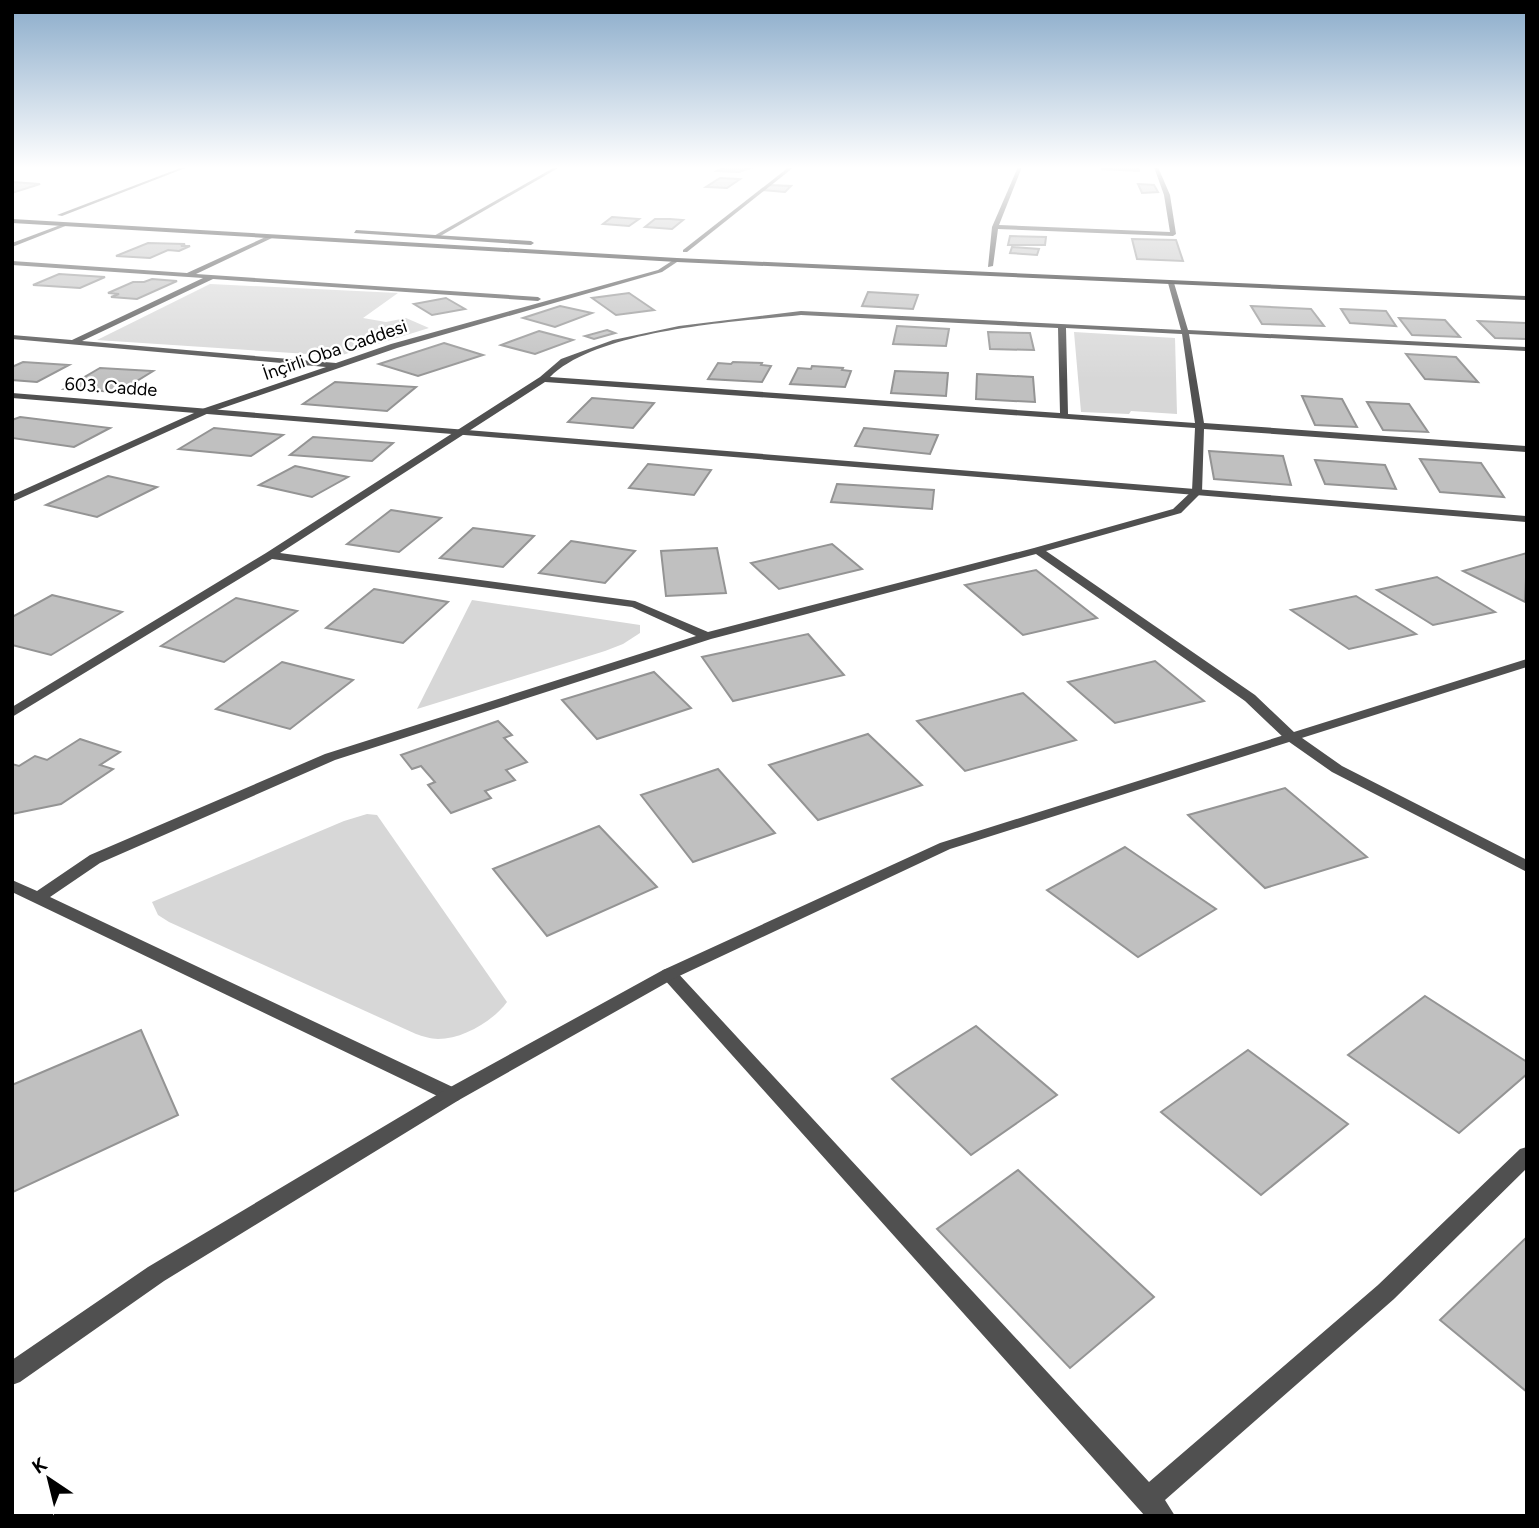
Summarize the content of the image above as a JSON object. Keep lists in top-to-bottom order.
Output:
{
  "streets": {
    "street": ["İnçirli Oba Caddesi", "603. Cadde"]
  },
  "crossings": [
    ["İnçirli Oba Caddesi", "603. Cadde"]
  ],
  "north": "top left"
}
